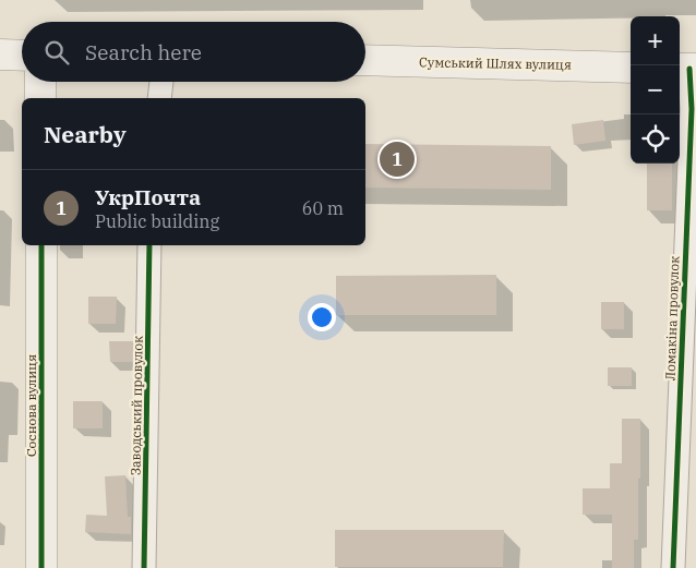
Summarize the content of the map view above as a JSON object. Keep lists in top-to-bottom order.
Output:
{
  "streets": {
    "street": [
      "Сумський Шлях вулиця",
      "Ломакіна провулок",
      "Соснова вулиця",
      "Заводський провулок"
    ]
  },
  "page": {
    "map_buttons": ["+", "−"],
    "search": "Search here",
    "heading": "Nearby",
    "pins": "1",
    "list": [
      {
        "mark": "1",
        "name": "УкрПочта",
        "note": "Public building",
        "value": "60 m"
      }
    ]
  }
}
